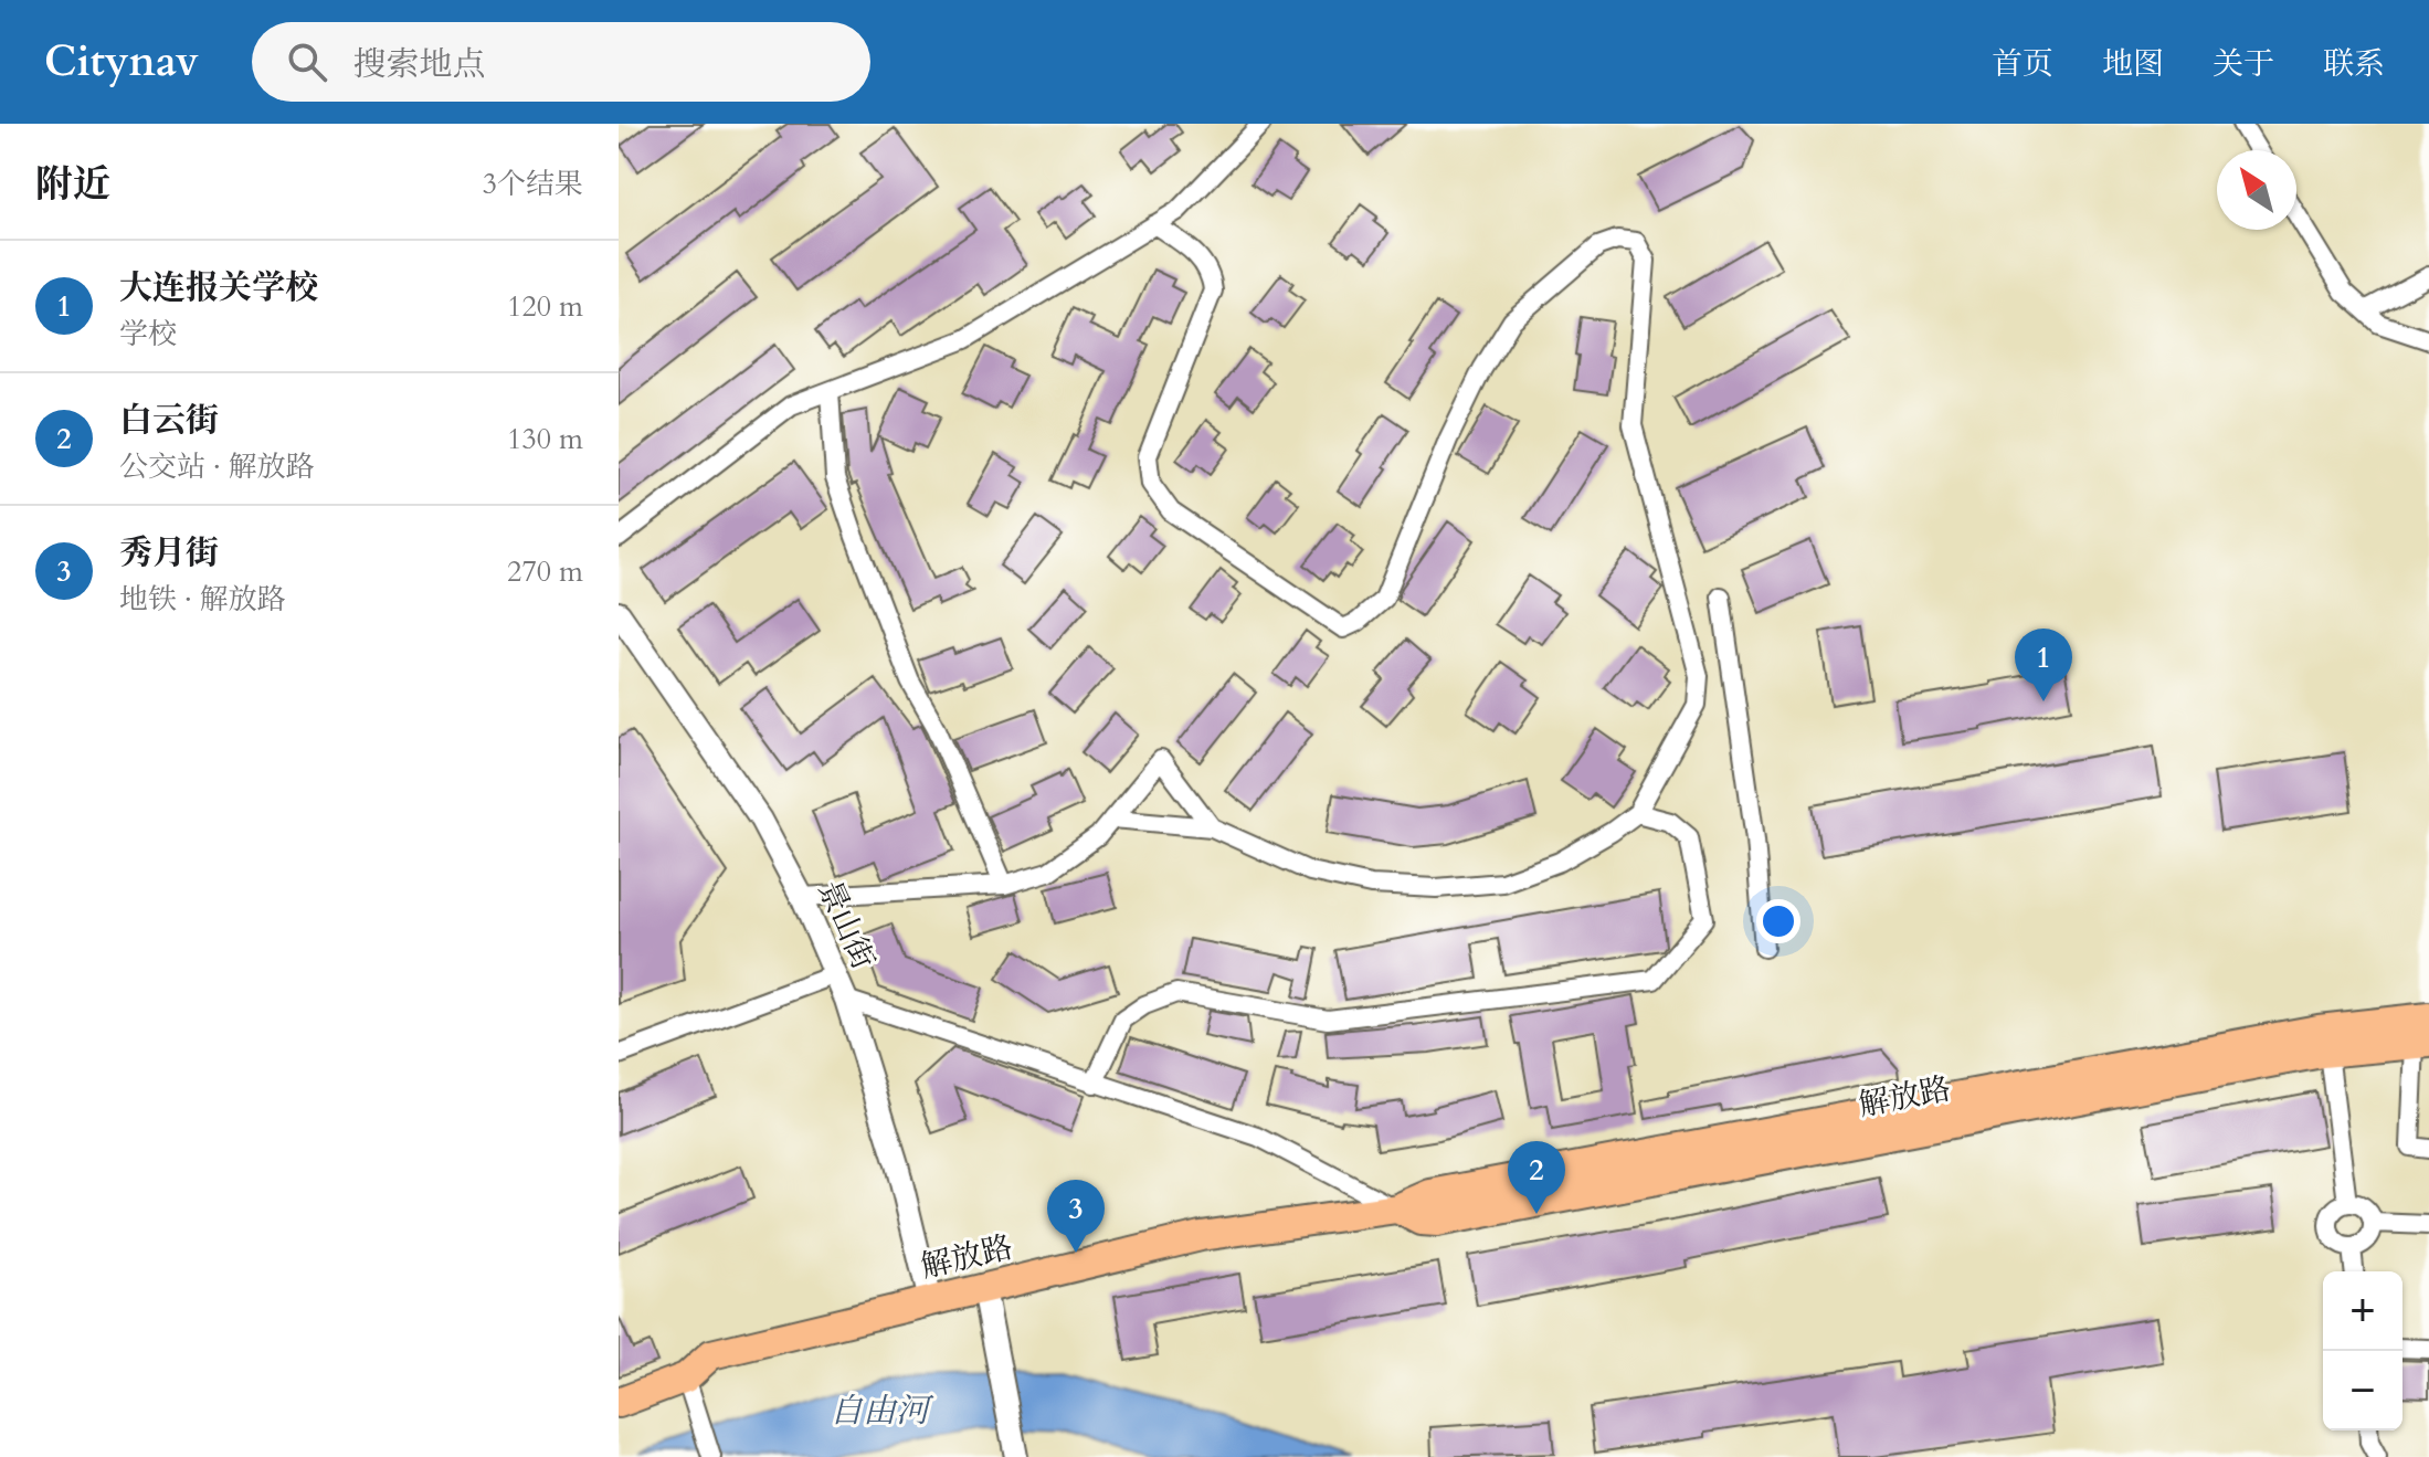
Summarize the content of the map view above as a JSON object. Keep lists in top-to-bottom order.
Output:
{
  "streets": {
    "main road": ["解放路"],
    "street": ["景山街"]
  },
  "crossings": [
    ["景山街", "解放路"]
  ],
  "water": ["自由河"],
  "north": "top left",
  "page": {
    "header": "Citynav",
    "search": "搜索地点",
    "nav": [
      "首页",
      "地图",
      "关于",
      "联系"
    ],
    "heading": ["附近", "3个结果"],
    "list": [
      {
        "mark": "1",
        "name": "大连报关学校",
        "note": "学校",
        "value": "120 m"
      },
      {
        "mark": "2",
        "name": "白云街",
        "note": "公交站 · 解放路",
        "value": "130 m"
      },
      {
        "mark": "3",
        "name": "秀月街",
        "note": "地铁 · 解放路",
        "value": "270 m"
      }
    ],
    "pins": ["1", "2", "3"],
    "map_buttons": ["+", "−"]
  }
}
